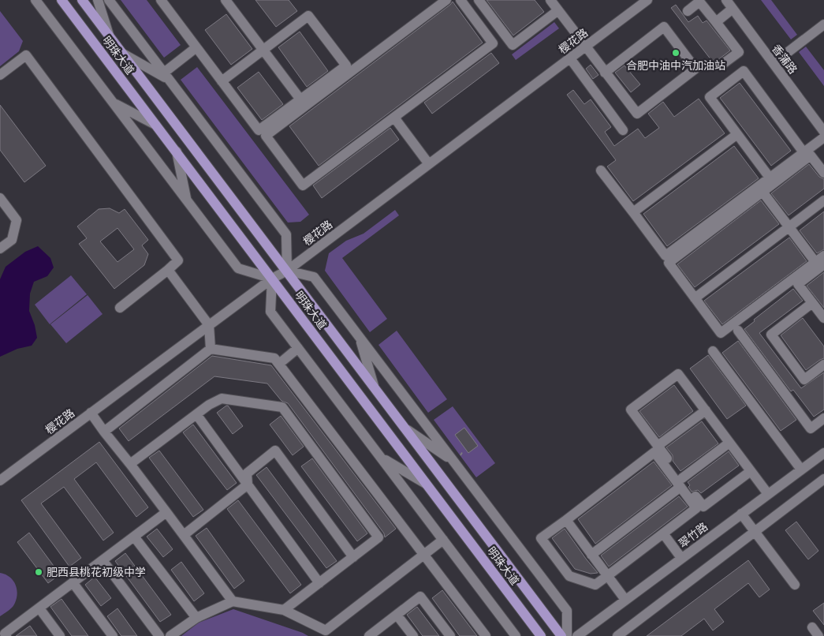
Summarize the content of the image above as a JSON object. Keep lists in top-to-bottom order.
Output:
{
  "streets": {
    "main road": ["明珠大道"],
    "street": ["樱花路", "香蒲路", "翠竹路"]
  },
  "crossings": [
    ["樱花路", "明珠大道"]
  ],
  "places": ["合肥中油中汽加油站", "肥西县桃花初级中学"]
}
